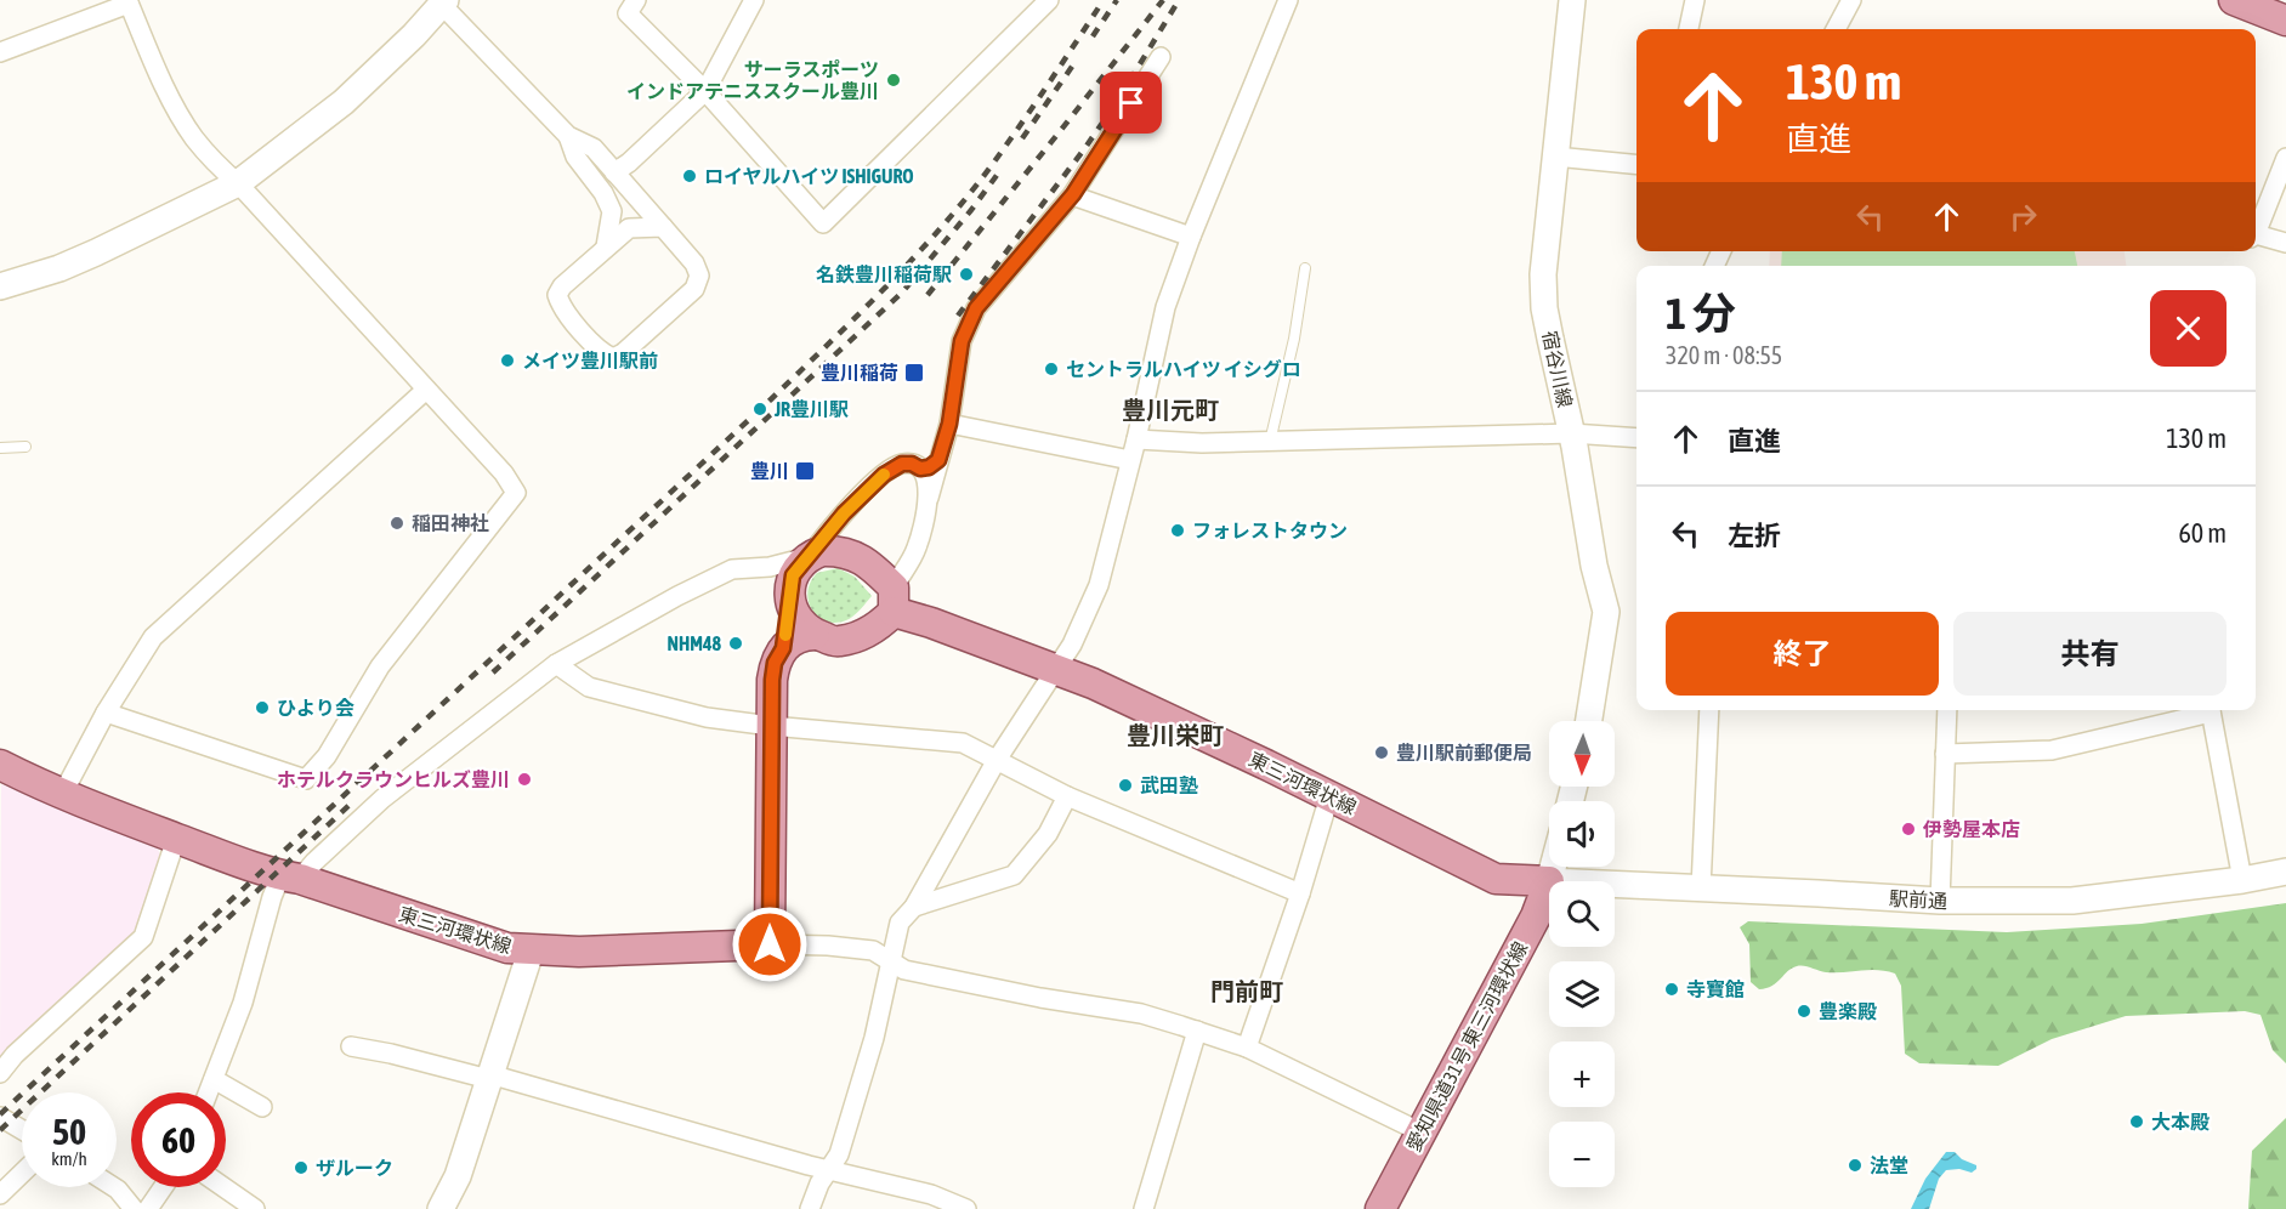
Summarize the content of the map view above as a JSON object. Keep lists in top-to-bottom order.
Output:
{
  "streets": {
    "main road": ["東三河環状線", "愛知県道31号 東三河環状線"],
    "street": ["宿谷川線", "駅前通"]
  },
  "crossings": [
    ["東三河環状線", "愛知県道31号 東三河環状線"]
  ],
  "districts": ["豊川元町", "豊川栄町", "門前町"],
  "places": {
    "other": [
      "サーラスポーツ インドアテニススクール豊川",
      "ロイヤルハイツ ISHIGURO",
      "名鉄豊川稲荷駅",
      "メイツ豊川駅前",
      "セントラルハイツ イシグロ",
      "JR豊川駅",
      "稲田神社",
      "フォレストタウン",
      "NHM48",
      "ひより会",
      "豊川駅前郵便局",
      "ホテルクラウンヒルズ豊川",
      "武田塾",
      "伊勢屋本店",
      "寺寶館",
      "豊楽殿",
      "大本殿",
      "法堂",
      "ザルーク"
    ],
    "transit": ["豊川稲荷", "豊川"]
  },
  "north": "bottom",
  "page": {
    "turn": ["130 m", "直進"],
    "heading": ["1 分", "320 m · 08:55"],
    "list": [
      {
        "name": "直進",
        "value": "130 m"
      },
      {
        "name": "左折",
        "value": "60 m"
      }
    ],
    "buttons": ["終了", "共有"],
    "map_buttons": ["+", "−"],
    "speed": "50 km/h",
    "limit": "60"
  }
}
